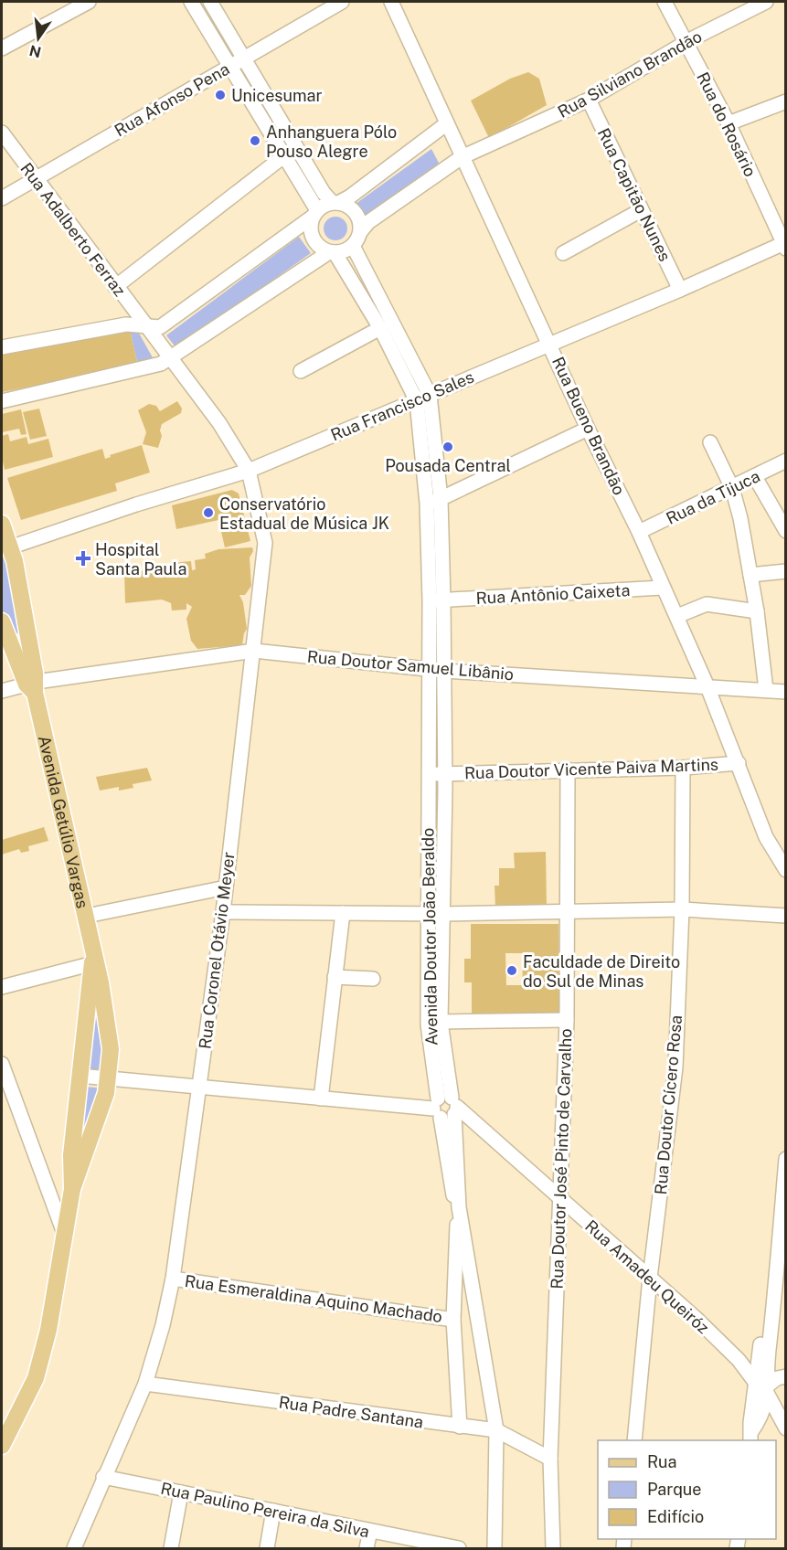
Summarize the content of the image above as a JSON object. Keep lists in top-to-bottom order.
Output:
{
  "streets": {
    "main road": ["Avenida Getúlio Vargas"],
    "street": [
      "Rua Silviano Brandão",
      "Rua Afonso Pena",
      "Rua do Rosário",
      "Rua Capitão Nunes",
      "Rua Adalberto Ferraz",
      "Rua Francisco Sales",
      "Rua Bueno Brandão",
      "Rua da Tijuca",
      "Rua Antônio Caixeta",
      "Rua Doutor Samuel Libânio",
      "Rua Doutor Vicente Paiva Martins",
      "Avenida Doutor João Beraldo",
      "Rua Coronel Otávio Meyer",
      "Rua Doutor Cícero Rosa",
      "Rua Doutor José Pinto de Carvalho",
      "Rua Amadeu Queiróz",
      "Rua Esmeraldina Aquino Machado",
      "Rua Padre Santana",
      "Rua Paulino Pereira da Silva"
    ]
  },
  "crossings": [
    ["Rua Silviano Brandão", "Rua do Rosário"],
    ["Rua Silviano Brandão", "Rua Capitão Nunes"],
    ["Rua Silviano Brandão", "Rua Bueno Brandão"],
    ["Rua Silviano Brandão", "Avenida Doutor João Beraldo"],
    ["Rua Afonso Pena", "Rua Adalberto Ferraz"],
    ["Rua do Rosário", "Rua Francisco Sales"],
    ["Rua Capitão Nunes", "Rua Francisco Sales"],
    ["Rua Adalberto Ferraz", "Rua Coronel Otávio Meyer"],
    ["Rua Francisco Sales", "Rua Bueno Brandão"],
    ["Rua Francisco Sales", "Avenida Getúlio Vargas"],
    ["Rua Francisco Sales", "Avenida Doutor João Beraldo"],
    ["Rua Francisco Sales", "Rua Coronel Otávio Meyer"],
    ["Rua Bueno Brandão", "Rua da Tijuca"],
    ["Rua Bueno Brandão", "Rua Antônio Caixeta"],
    ["Rua Bueno Brandão", "Rua Doutor Samuel Libânio"],
    ["Rua Bueno Brandão", "Rua Doutor Vicente Paiva Martins"],
    ["Rua Antônio Caixeta", "Avenida Doutor João Beraldo"],
    ["Rua Doutor Samuel Libânio", "Avenida Getúlio Vargas"],
    ["Rua Doutor Samuel Libânio", "Avenida Doutor João Beraldo"],
    ["Rua Doutor Samuel Libânio", "Rua Coronel Otávio Meyer"],
    ["Rua Doutor Vicente Paiva Martins", "Avenida Doutor João Beraldo"],
    ["Rua Doutor Vicente Paiva Martins", "Rua Doutor Cícero Rosa"],
    ["Rua Doutor Vicente Paiva Martins", "Rua Doutor José Pinto de Carvalho"],
    ["Avenida Doutor João Beraldo", "Rua Amadeu Queiróz"],
    ["Avenida Doutor João Beraldo", "Rua Padre Santana"],
    ["Rua Coronel Otávio Meyer", "Rua Esmeraldina Aquino Machado"],
    ["Rua Coronel Otávio Meyer", "Rua Padre Santana"],
    ["Rua Coronel Otávio Meyer", "Rua Paulino Pereira da Silva"],
    ["Rua Doutor Cícero Rosa", "Rua Amadeu Queiróz"],
    ["Rua Doutor José Pinto de Carvalho", "Rua Amadeu Queiróz"],
    ["Rua Doutor José Pinto de Carvalho", "Rua Padre Santana"]
  ],
  "places": {
    "other": [
      "Unicesumar",
      "Anhanguera Pólo Pouso Alegre",
      "Pousada Central",
      "Conservatório Estadual de Música JK",
      "Faculdade de Direito do Sul de Minas"
    ],
    "health": ["Hospital Santa Paula"]
  },
  "legend": ["Rua", "Parque", "Edifício"],
  "north": "bottom"
}
